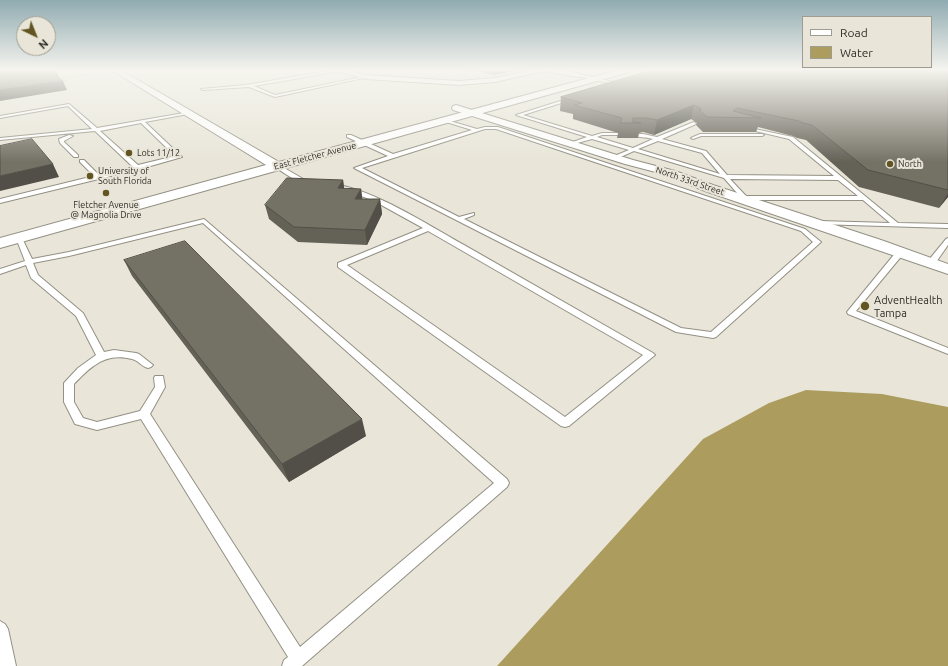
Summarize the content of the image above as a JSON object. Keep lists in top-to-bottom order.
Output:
{
  "streets": {
    "main road": ["East Fletcher Avenue"],
    "street": ["North 33rd Street"]
  },
  "crossings": [
    ["East Fletcher Avenue", "North 33rd Street"]
  ],
  "places": [
    "Lots 11/12",
    "North",
    "University of South Florida",
    "Fletcher Avenue @ Magnolia Drive",
    "AdventHealth Tampa"
  ],
  "legend": ["Road", "Water"],
  "north": "bottom right"
}
